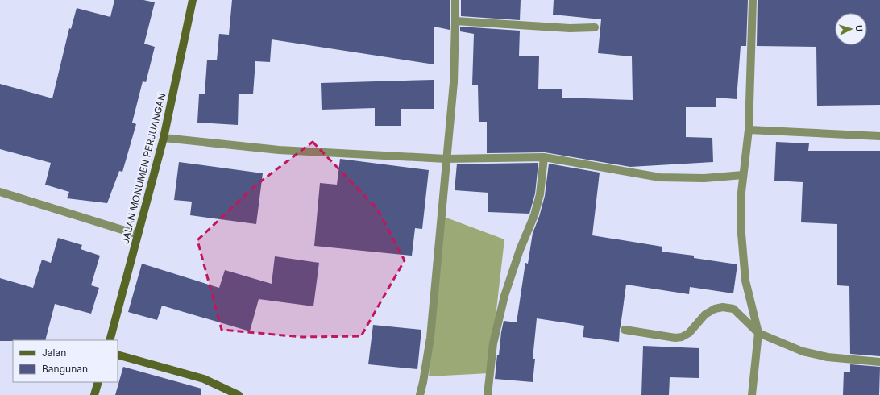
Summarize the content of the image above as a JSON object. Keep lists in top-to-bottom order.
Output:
{
  "streets": {
    "street": ["JALAN MONUMEN PERJUANGAN"]
  },
  "legend": ["Jalan", "Bangunan"],
  "north": "right"
}
